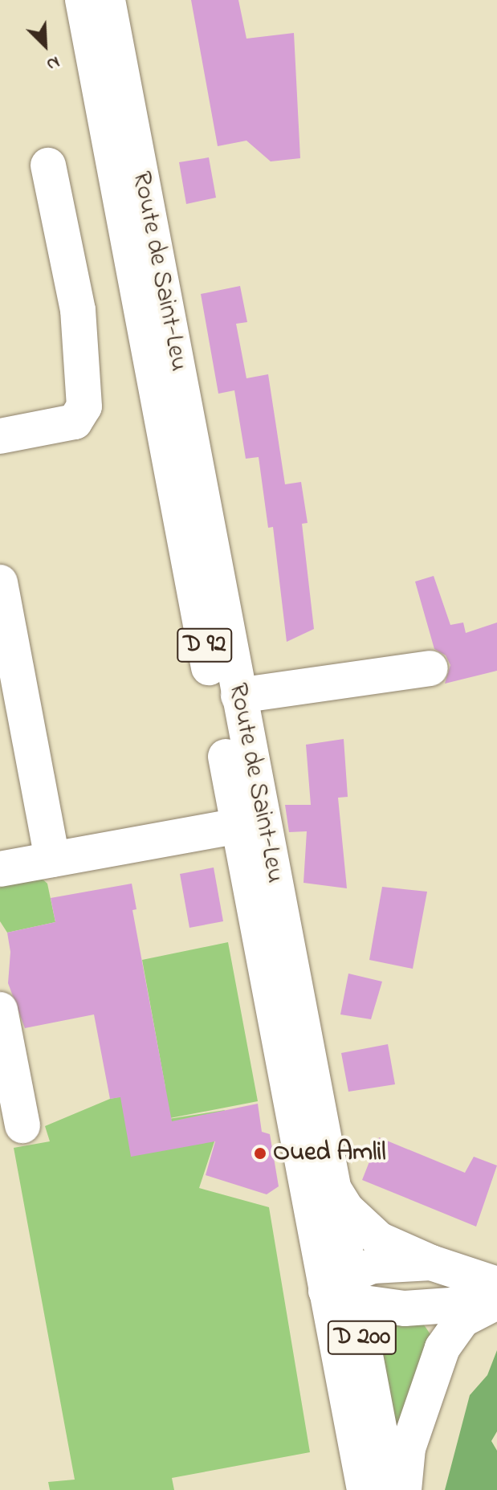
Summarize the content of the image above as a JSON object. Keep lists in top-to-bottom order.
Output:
{
  "streets": {
    "main road": ["Route de Saint-Leu", "D 92", "D 200"]
  },
  "places": ["Oued Amlil"],
  "north": "bottom right"
}
